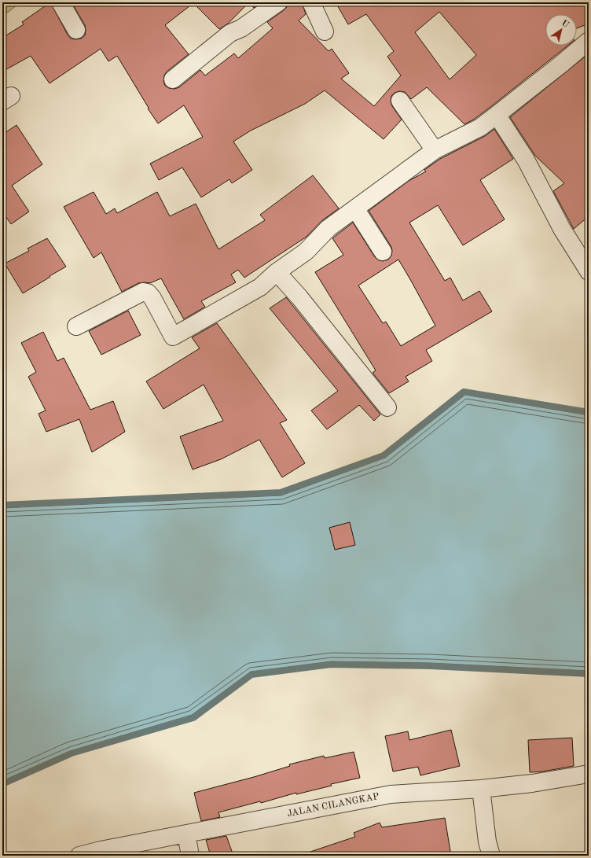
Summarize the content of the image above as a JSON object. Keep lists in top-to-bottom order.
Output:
{
  "streets": {
    "street": ["JALAN CILANGKAP"]
  },
  "north": "top right"
}
